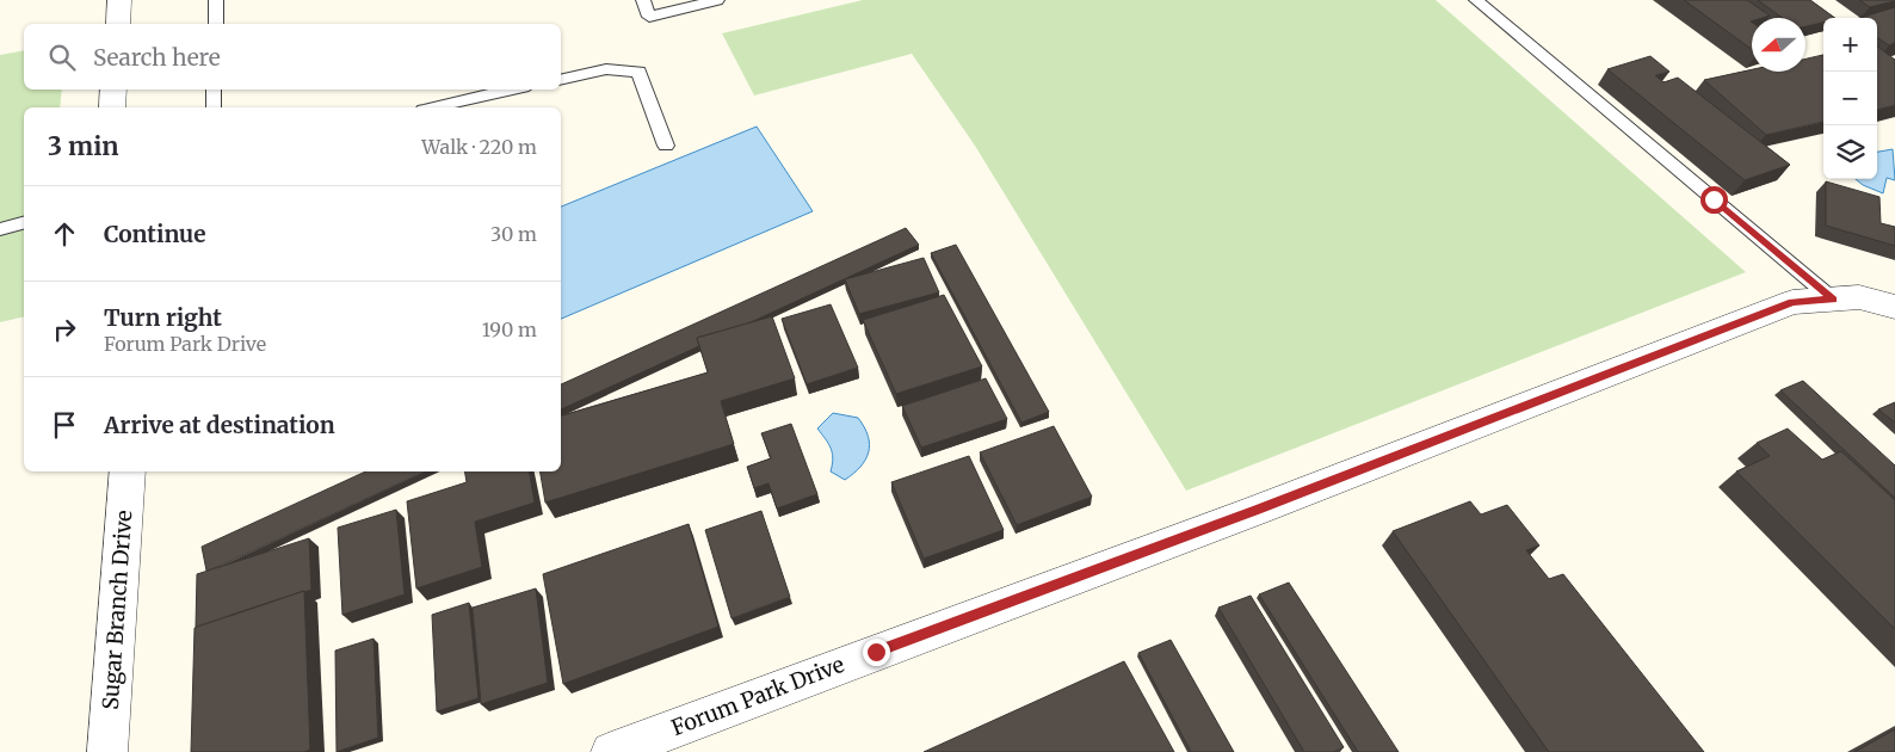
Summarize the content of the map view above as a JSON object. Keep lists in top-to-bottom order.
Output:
{
  "streets": {
    "street": ["Sugar Branch Drive", "Forum Park Drive"]
  },
  "north": "left",
  "page": {
    "map_buttons": ["+", "−"],
    "search": "Search here",
    "heading": ["3 min", "Walk · 220 m"],
    "list": [
      ["Continue", "30 m"],
      ["Turn right", "Forum Park Drive", "190 m"],
      "Arrive at destination"
    ]
  }
}
